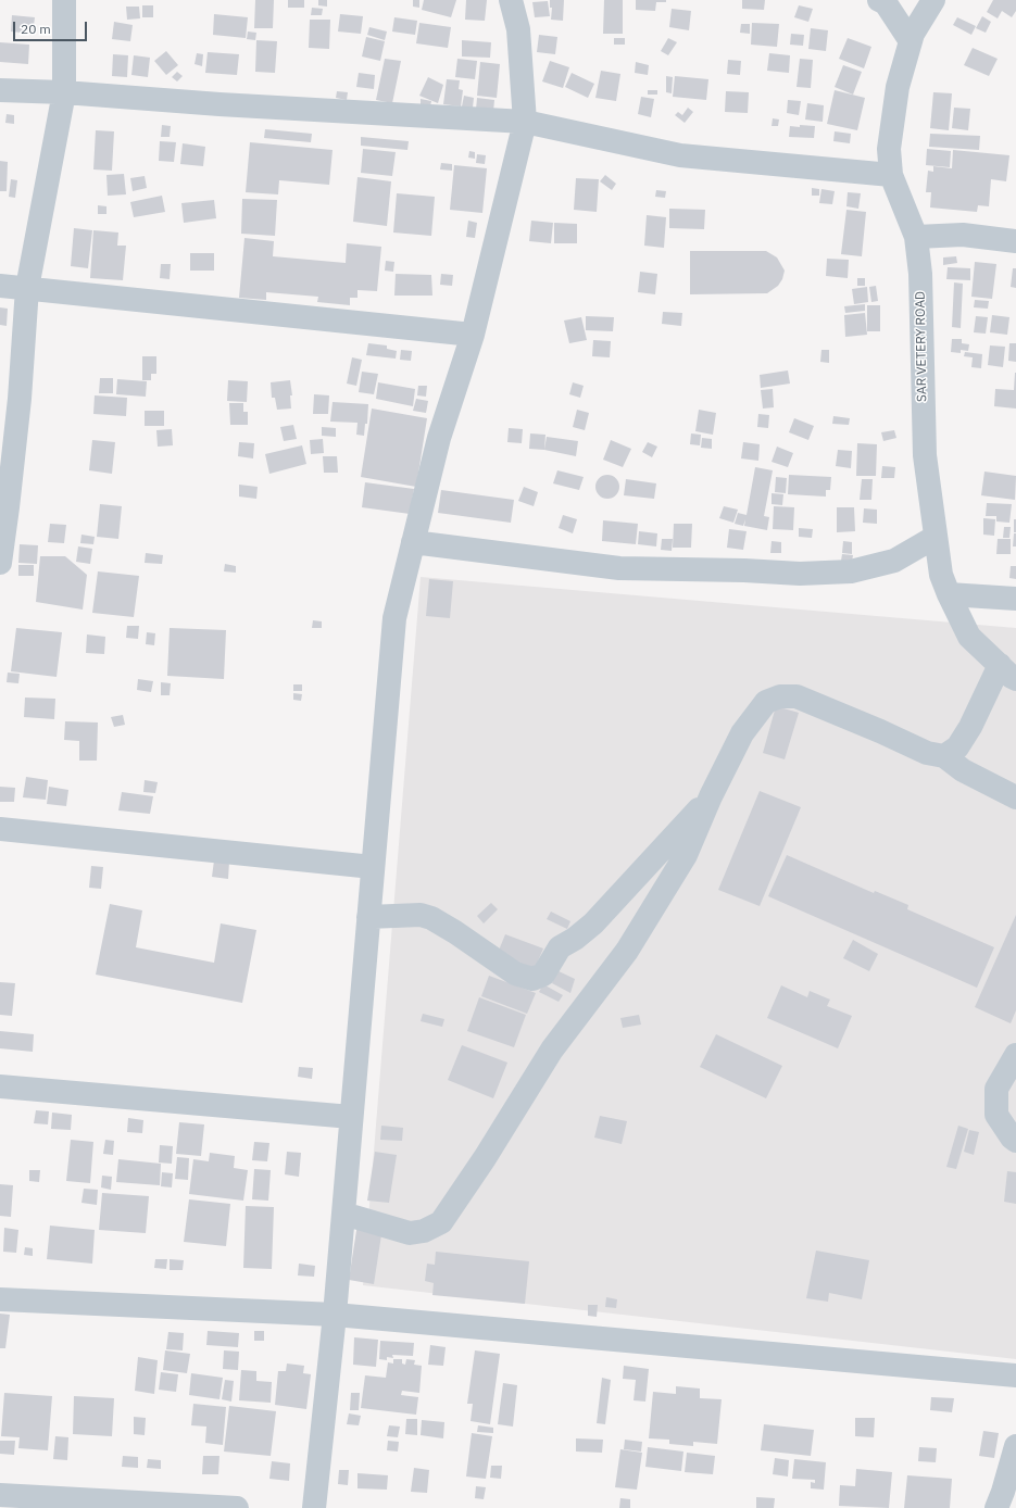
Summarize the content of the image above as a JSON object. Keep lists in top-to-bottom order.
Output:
{
  "streets": {
    "street": ["SAR VETERY ROAD"]
  },
  "scale_bar": "20 m"
}
